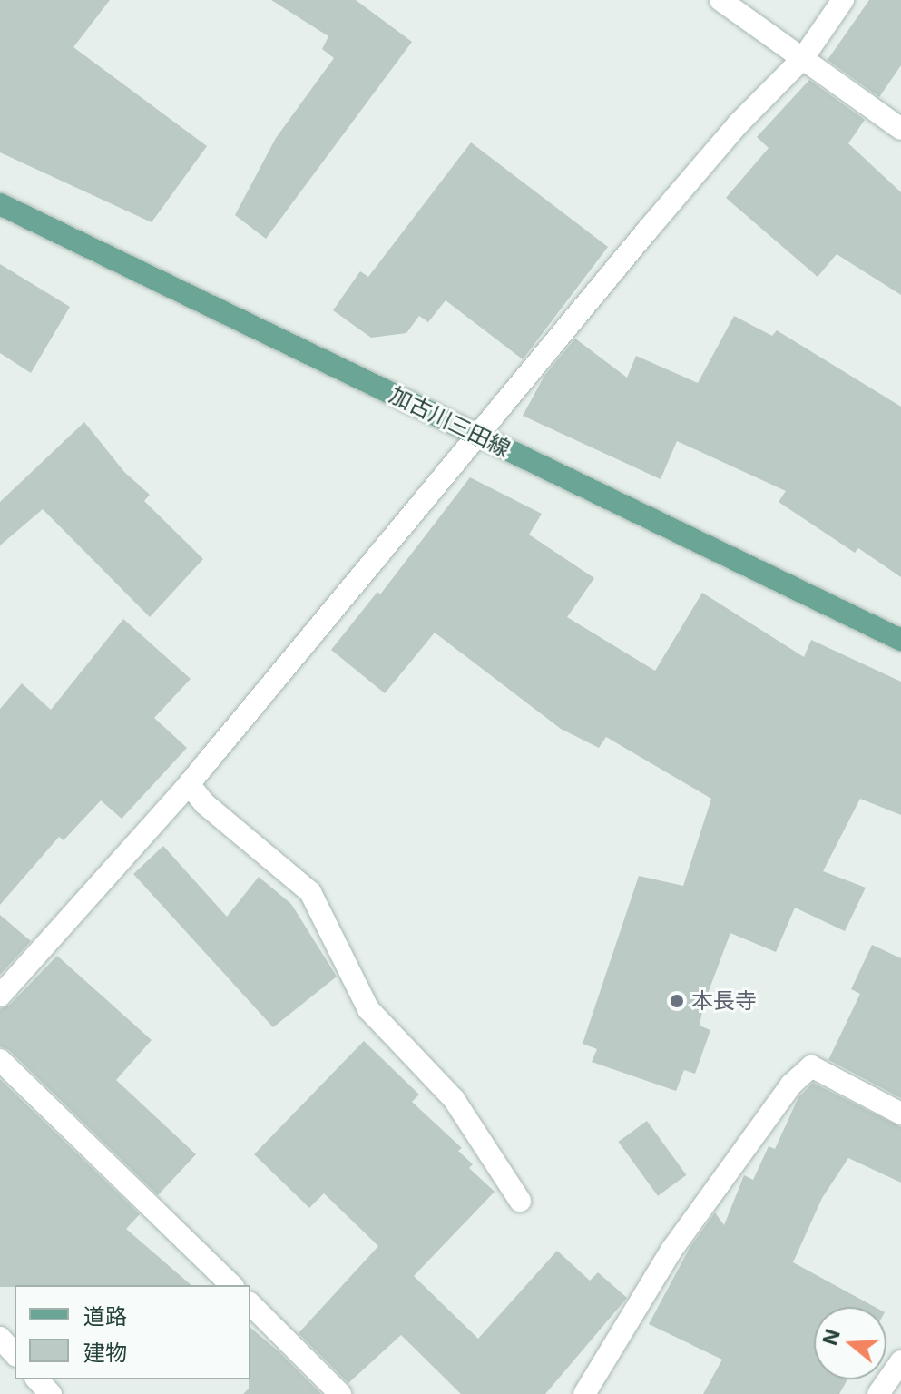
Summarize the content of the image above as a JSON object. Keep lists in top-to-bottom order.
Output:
{
  "streets": {
    "main road": ["加古川三田線"]
  },
  "places": ["本長寺"],
  "legend": ["道路", "建物"],
  "north": "left"
}
